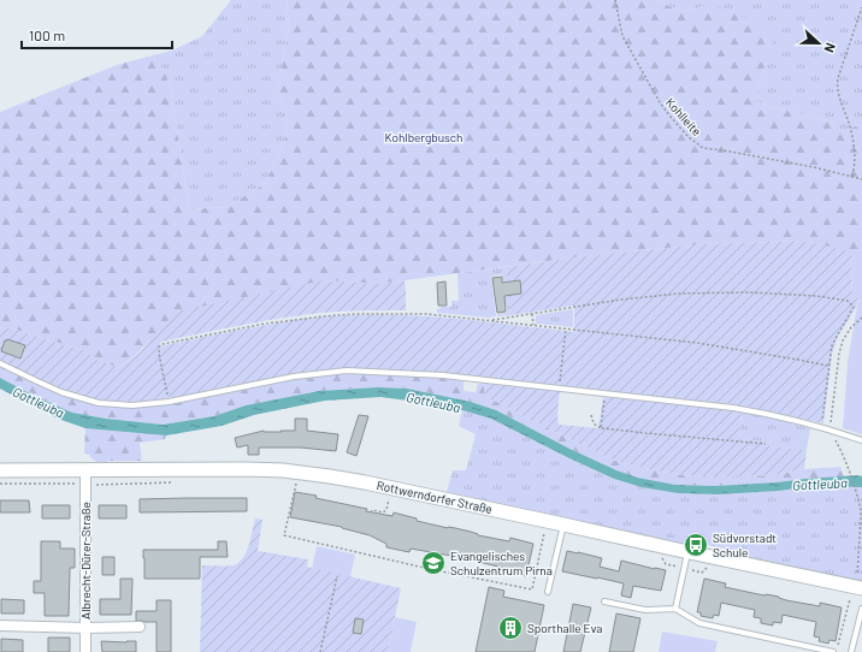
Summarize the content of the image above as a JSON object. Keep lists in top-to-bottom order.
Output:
{
  "streets": {
    "main road": ["Rottwerndorfer Straße"],
    "street": ["Albrecht-Dürer-Straße"],
    "path": ["Kohlleite"]
  },
  "crossings": [
    ["Rottwerndorfer Straße", "Albrecht-Dürer-Straße"]
  ],
  "water": ["Gottleuba"],
  "parks": ["Kohlbergbusch"],
  "places": {
    "bus stop": ["Südvorstadt Schule"],
    "school or university": ["Evangelisches Schulzentrum Pirna"],
    "building": ["Sporthalle Eva"]
  },
  "scale_bar": "100 m",
  "north": "right"
}
